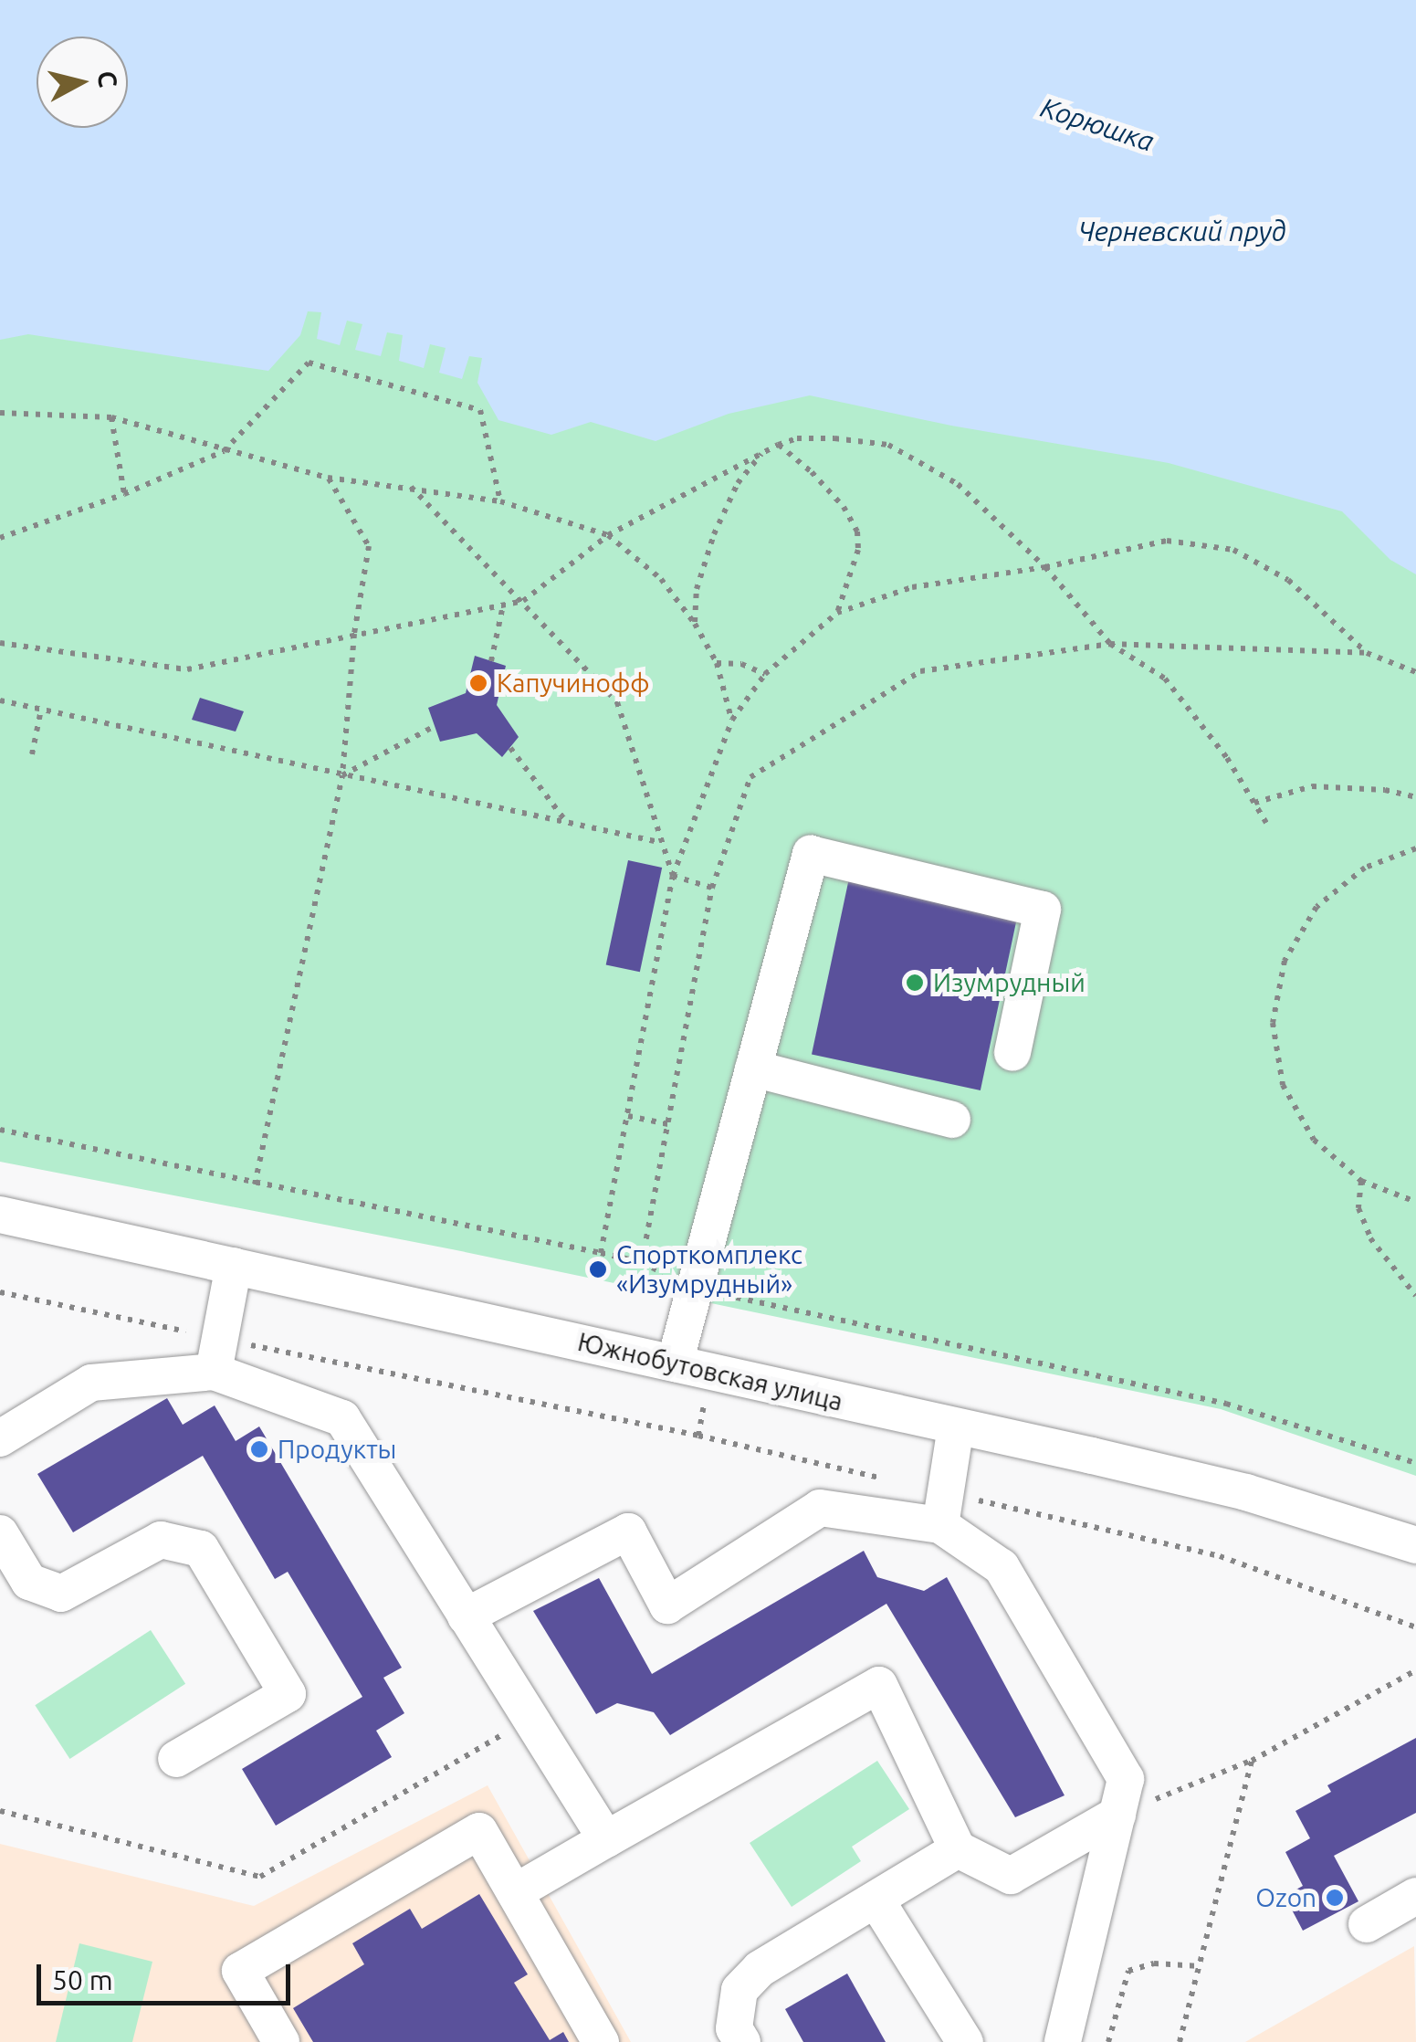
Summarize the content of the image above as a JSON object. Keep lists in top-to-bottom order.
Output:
{
  "streets": {
    "street": ["Южнобутовская улица"]
  },
  "water": ["Корюшка", "Черневский пруд"],
  "places": [
    "Капучинофф",
    "Изумрудный",
    "Спорткомплекс «Изумрудный»",
    "Продукты",
    "Ozon"
  ],
  "scale_bar": "50 m",
  "north": "right"
}
